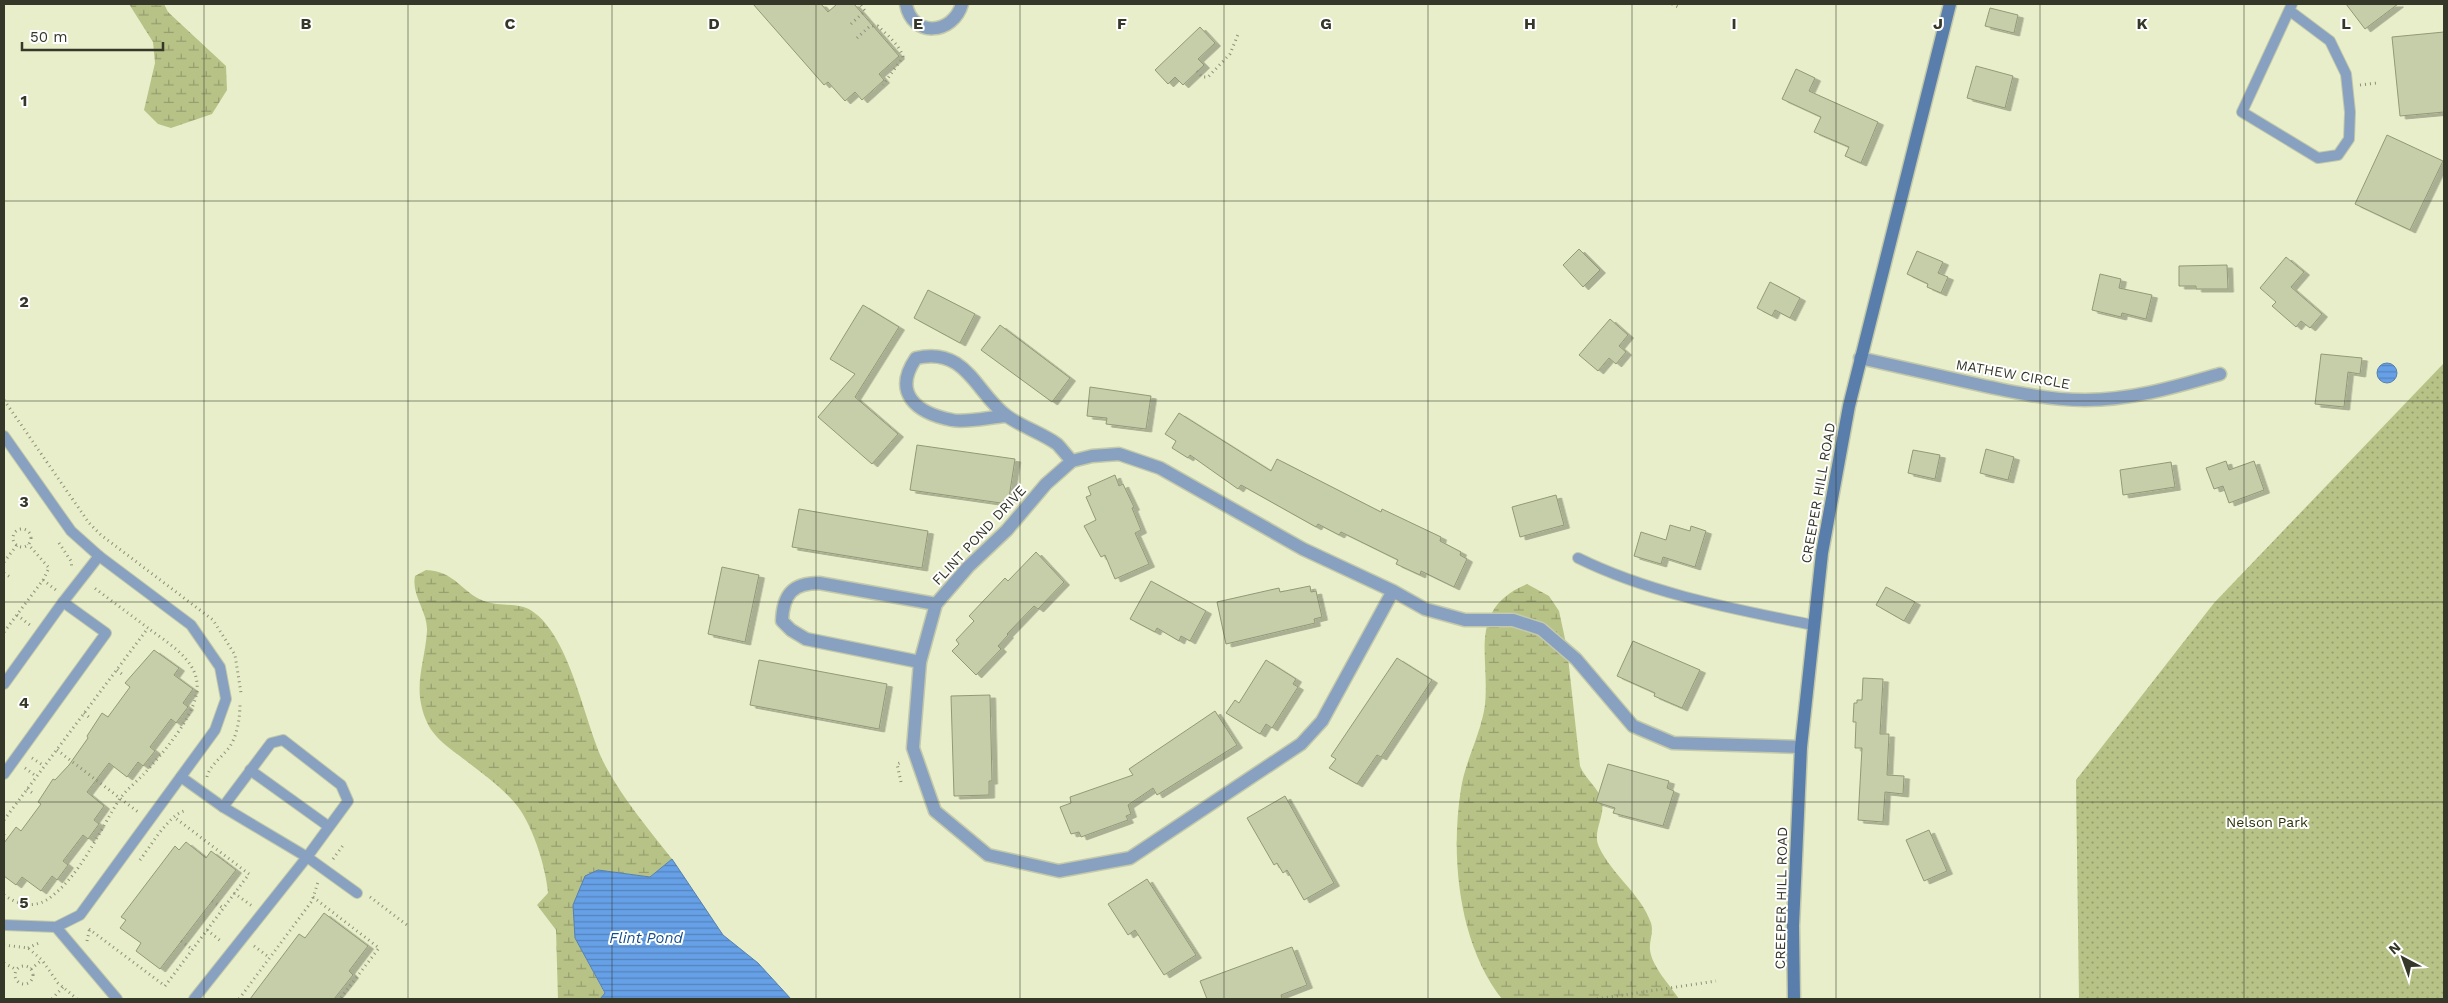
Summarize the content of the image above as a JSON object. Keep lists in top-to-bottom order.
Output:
{
  "streets": {
    "street": ["MATHEW CIRCLE", "CREEPER HILL ROAD", "FLINT POND DRIVE"]
  },
  "crossings": [
    ["MATHEW CIRCLE", "CREEPER HILL ROAD"]
  ],
  "water": ["Flint Pond"],
  "parks": ["Nelson Park"],
  "scale_bar": "50 m",
  "north": "top left",
  "grid": {
    "columns": [
      "B",
      "C",
      "D",
      "E",
      "F",
      "G",
      "H",
      "I",
      "J",
      "K",
      "L"
    ],
    "rows": [
      "1",
      "2",
      "3",
      "4",
      "5"
    ]
  }
}
